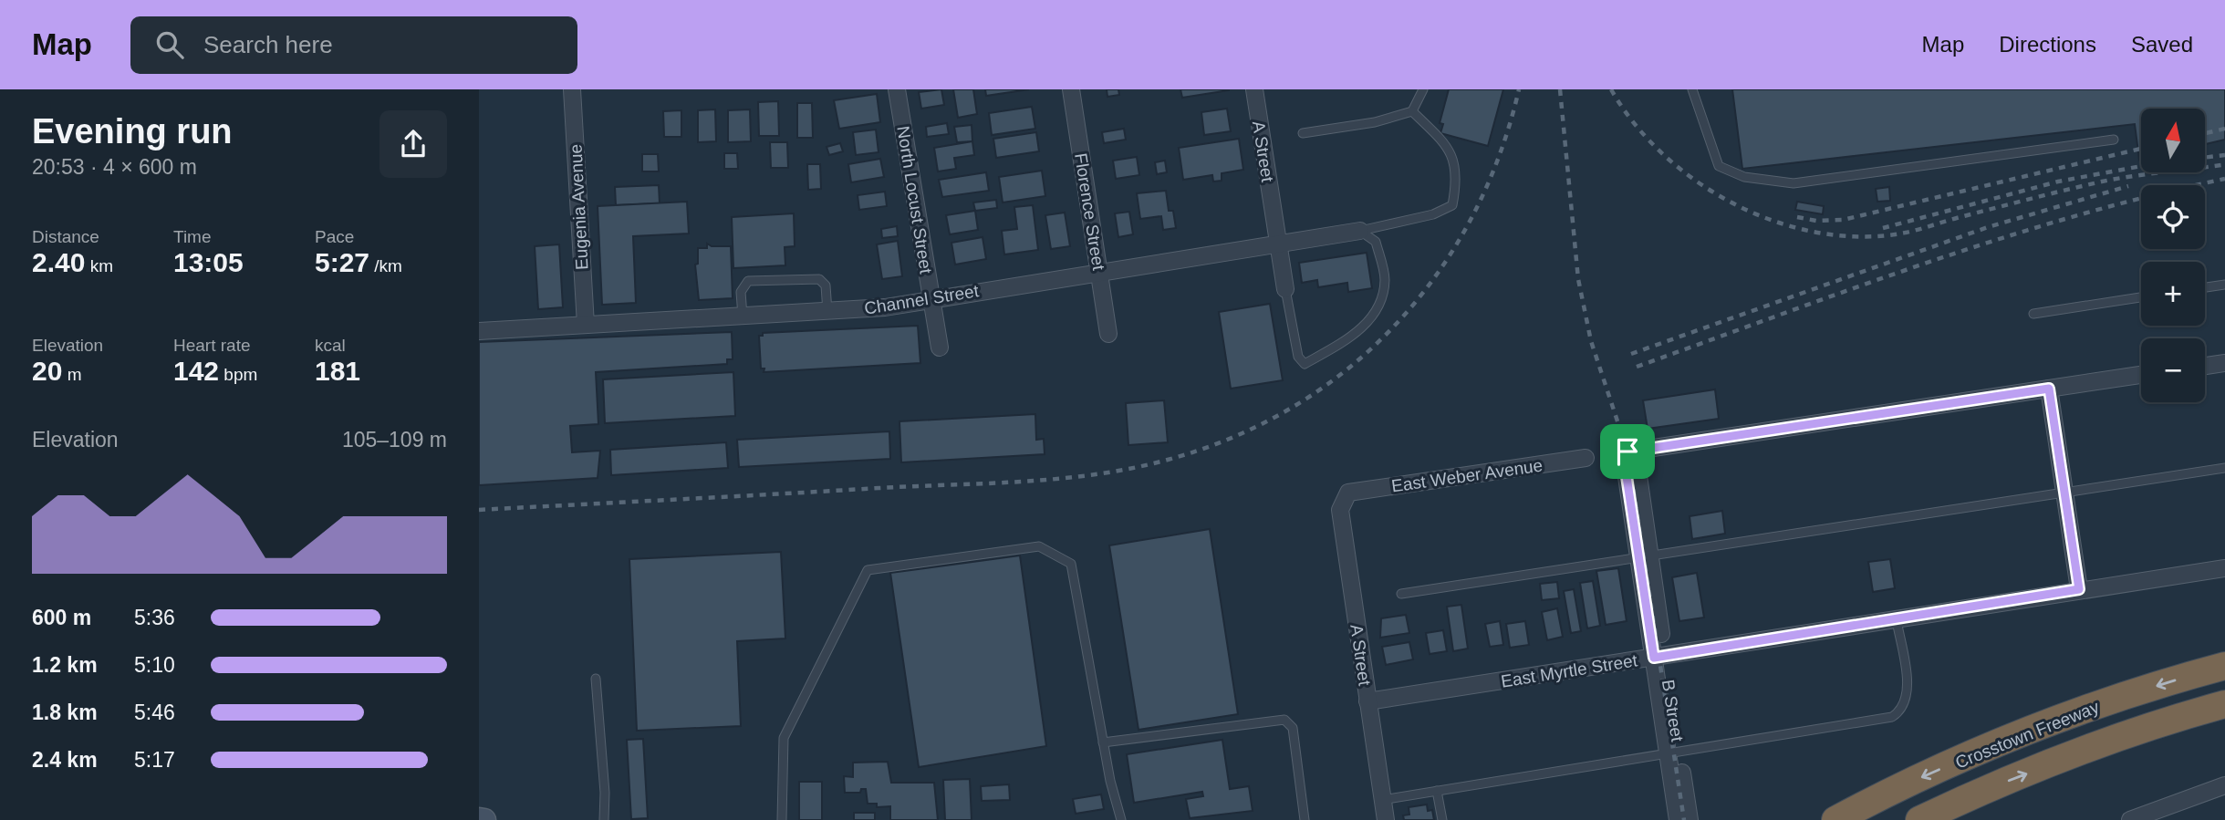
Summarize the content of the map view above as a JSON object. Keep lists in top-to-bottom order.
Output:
{
  "streets": {
    "highway": ["Crosstown Freeway"],
    "street": [
      "A Street",
      "North Locust Street",
      "Eugenia Avenue",
      "Florence Street",
      "Channel Street",
      "East Weber Avenue",
      "East Myrtle Street",
      "B Street"
    ]
  },
  "crossings": [
    ["A Street", "Channel Street"],
    ["A Street", "East Weber Avenue"],
    ["A Street", "East Myrtle Street"],
    ["North Locust Street", "Channel Street"],
    ["Eugenia Avenue", "Channel Street"],
    ["Florence Street", "Channel Street"],
    ["East Myrtle Street", "B Street"]
  ],
  "north": "top",
  "page": {
    "header": "Map",
    "search": "Search here",
    "nav": ["Map", "Directions", "Saved"],
    "heading": ["Evening run", "20:53 · 4 × 600 m"],
    "map_buttons": ["+", "−"],
    "stats": [
      ["Distance", "2.40 km"],
      ["Time", "13:05"],
      ["Pace", "5:27 /km"],
      ["Elevation", "20 m"],
      ["Heart rate", "142 bpm"],
      ["kcal", "181"]
    ],
    "chart": ["Elevation", "105–109 m"],
    "list": [
      {
        "name": "600 m",
        "note": "5:36"
      },
      {
        "name": "1.2 km",
        "note": "5:10"
      },
      {
        "name": "1.8 km",
        "note": "5:46"
      },
      {
        "name": "2.4 km",
        "note": "5:17"
      }
    ]
  }
}
